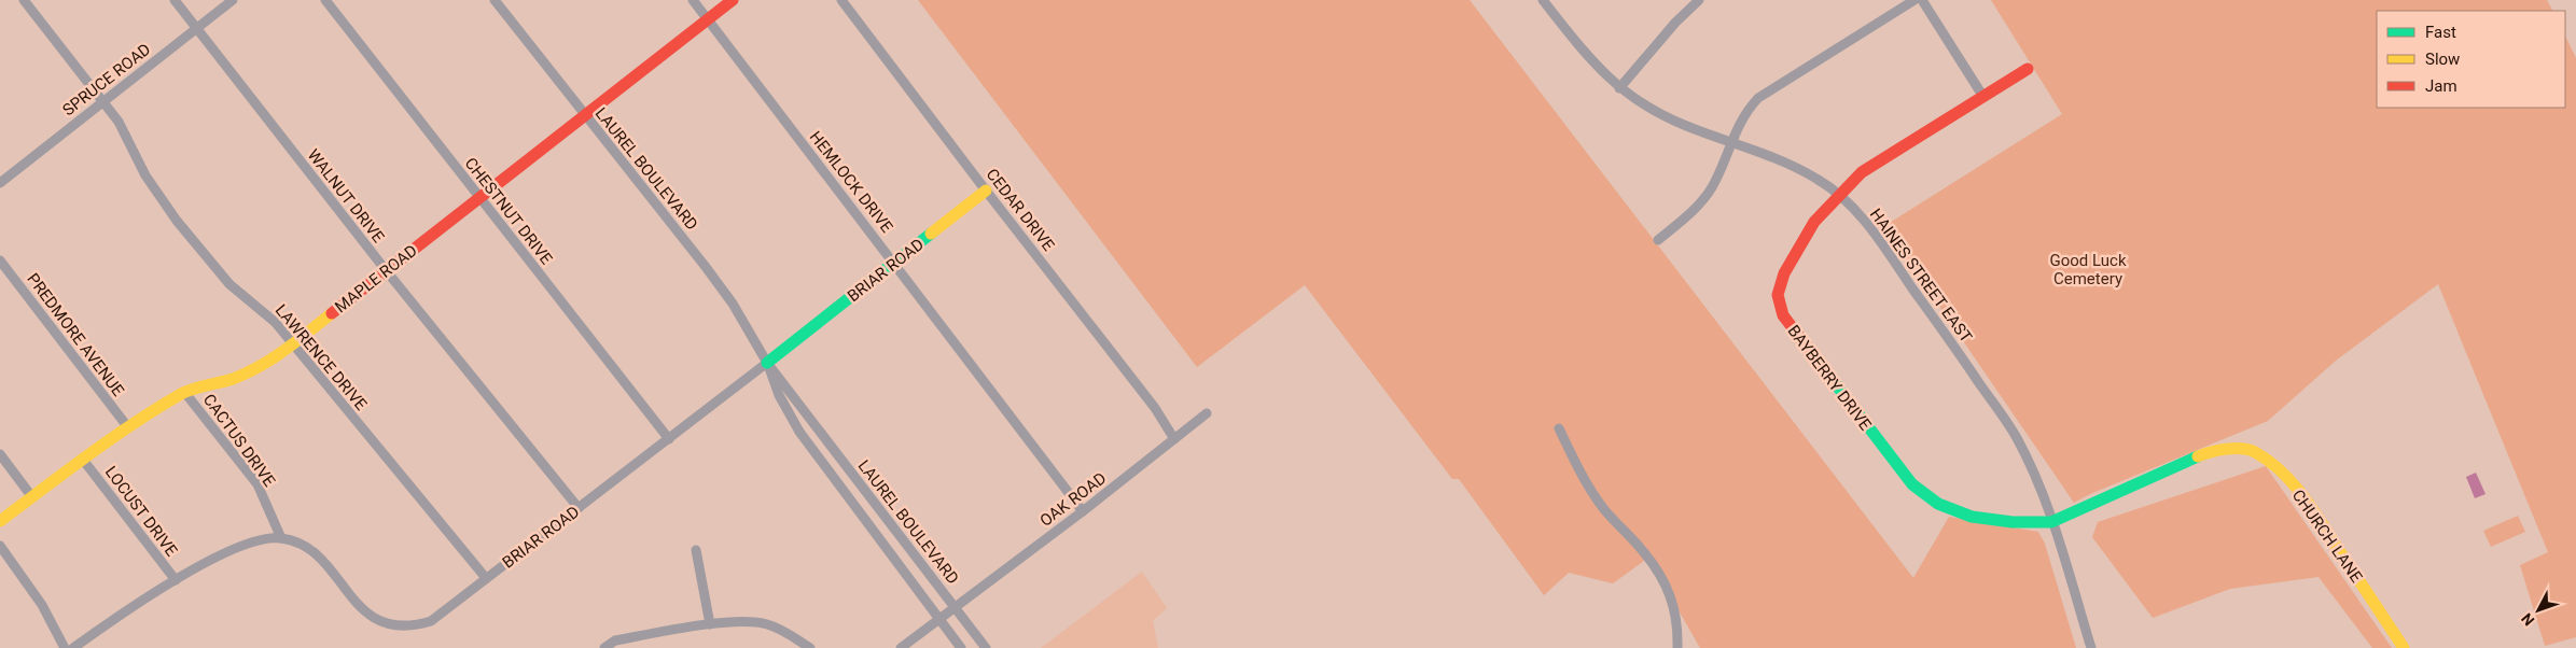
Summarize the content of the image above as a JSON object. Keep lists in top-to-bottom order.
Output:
{
  "streets": {
    "street": [
      "SPRUCE ROAD",
      "LAUREL BOULEVARD",
      "HEMLOCK DRIVE",
      "WALNUT DRIVE",
      "CEDAR DRIVE",
      "CHESTNUT DRIVE",
      "BRIAR ROAD",
      "HAINES STREET EAST",
      "MAPLE ROAD",
      "PREDMORE AVENUE",
      "LAWRENCE DRIVE",
      "BAYBERRY DRIVE",
      "CACTUS DRIVE",
      "OAK ROAD",
      "LOCUST DRIVE",
      "CHURCH LANE"
    ]
  },
  "crossings": [
    ["SPRUCE ROAD", "WALNUT DRIVE"],
    ["SPRUCE ROAD", "LAWRENCE DRIVE"],
    ["LAUREL BOULEVARD", "BRIAR ROAD"],
    ["LAUREL BOULEVARD", "MAPLE ROAD"],
    ["LAUREL BOULEVARD", "OAK ROAD"],
    ["HEMLOCK DRIVE", "BRIAR ROAD"],
    ["HEMLOCK DRIVE", "MAPLE ROAD"],
    ["HEMLOCK DRIVE", "OAK ROAD"],
    ["WALNUT DRIVE", "BRIAR ROAD"],
    ["WALNUT DRIVE", "MAPLE ROAD"],
    ["CEDAR DRIVE", "BRIAR ROAD"],
    ["CEDAR DRIVE", "OAK ROAD"],
    ["CHESTNUT DRIVE", "BRIAR ROAD"],
    ["CHESTNUT DRIVE", "MAPLE ROAD"],
    ["BRIAR ROAD", "LAWRENCE DRIVE"],
    ["BRIAR ROAD", "CACTUS DRIVE"],
    ["BRIAR ROAD", "LOCUST DRIVE"],
    ["HAINES STREET EAST", "BAYBERRY DRIVE"],
    ["HAINES STREET EAST", "CHURCH LANE"],
    ["MAPLE ROAD", "PREDMORE AVENUE"],
    ["MAPLE ROAD", "LAWRENCE DRIVE"],
    ["MAPLE ROAD", "CACTUS DRIVE"],
    ["MAPLE ROAD", "LOCUST DRIVE"],
    ["BAYBERRY DRIVE", "CHURCH LANE"]
  ],
  "parks": ["Good Luck Cemetery"],
  "legend": ["Fast", "Slow", "Jam"],
  "north": "bottom left"
}
